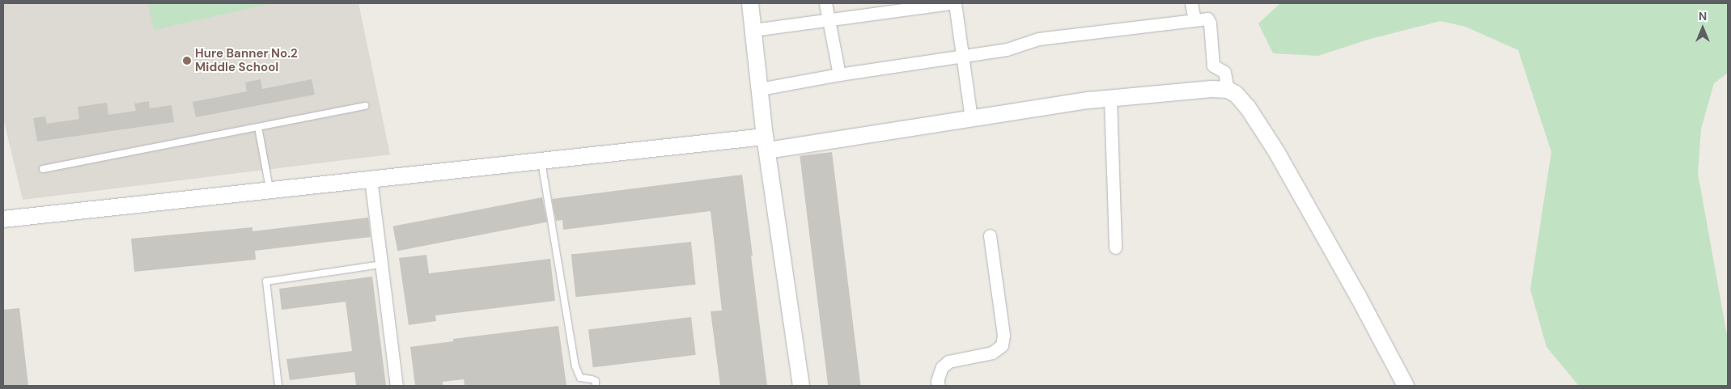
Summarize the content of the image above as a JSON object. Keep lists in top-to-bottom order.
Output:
{
  "places": ["Hure Banner No.2 Middle School"],
  "north": "top"
}
